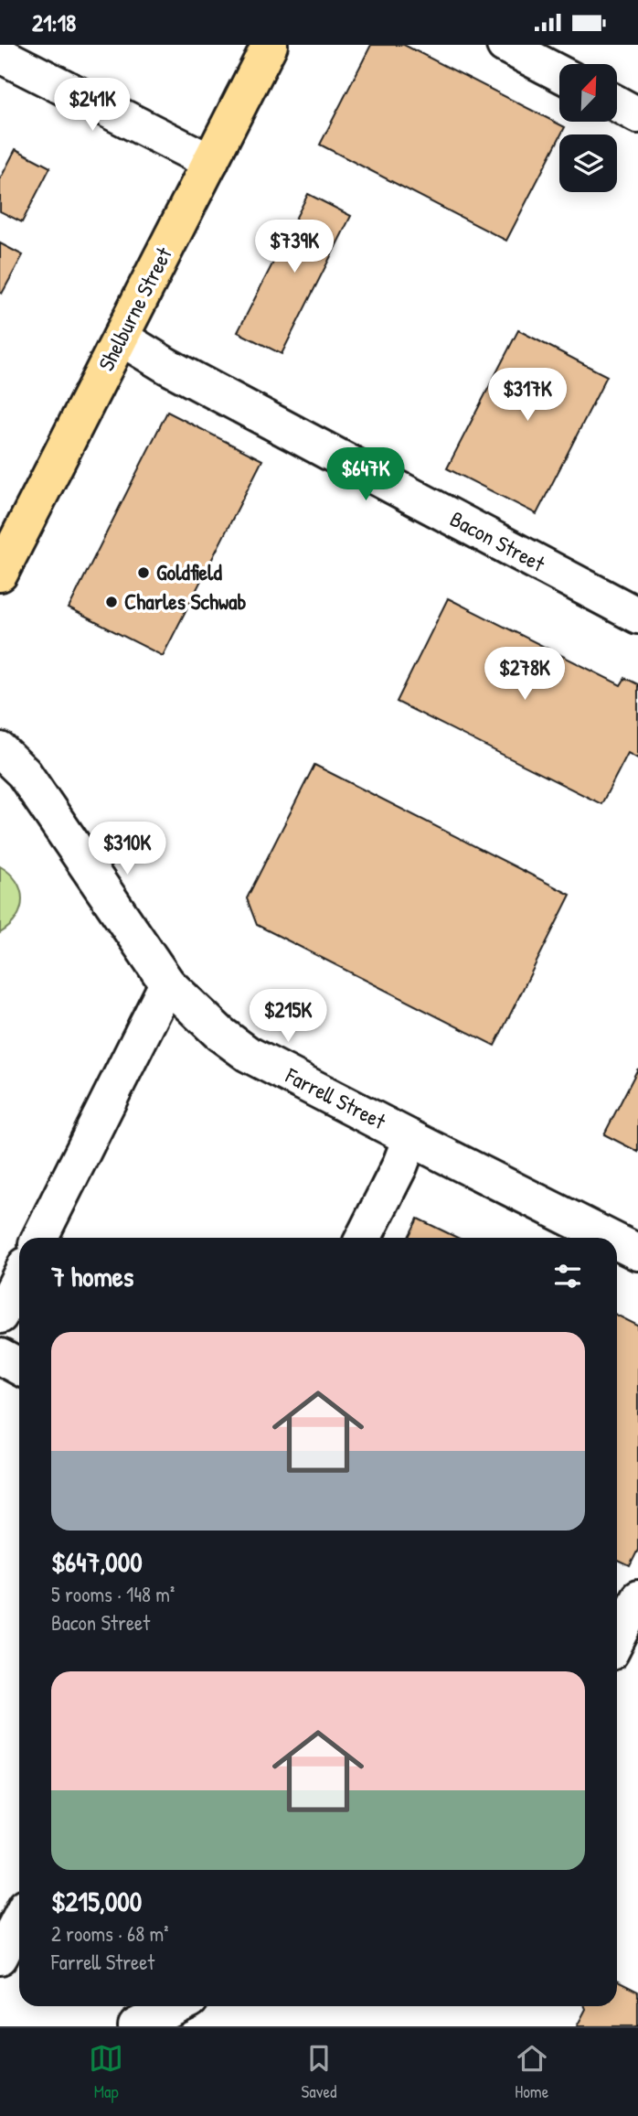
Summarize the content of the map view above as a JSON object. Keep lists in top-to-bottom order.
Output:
{
  "streets": {
    "main road": ["Shelburne Street"],
    "street": ["Bacon Street", "Farrell Street"]
  },
  "crossings": [
    ["Shelburne Street", "Bacon Street"]
  ],
  "places": ["Goldfield", "Charles Schwab"],
  "north": "top right",
  "page": {
    "status": "21:18",
    "price": [
      "$241K",
      "$739K",
      "$317K",
      "$647K",
      "$278K",
      "$310K",
      "$215K"
    ],
    "heading": "7 homes",
    "list": [
      {
        "name": "$647,000",
        "note": "5 rooms · 148 m² · Bacon Street"
      },
      {
        "name": "$215,000",
        "note": "2 rooms · 68 m² · Farrell Street"
      }
    ],
    "tabs": ["Map", "Saved", "Home"]
  }
}
